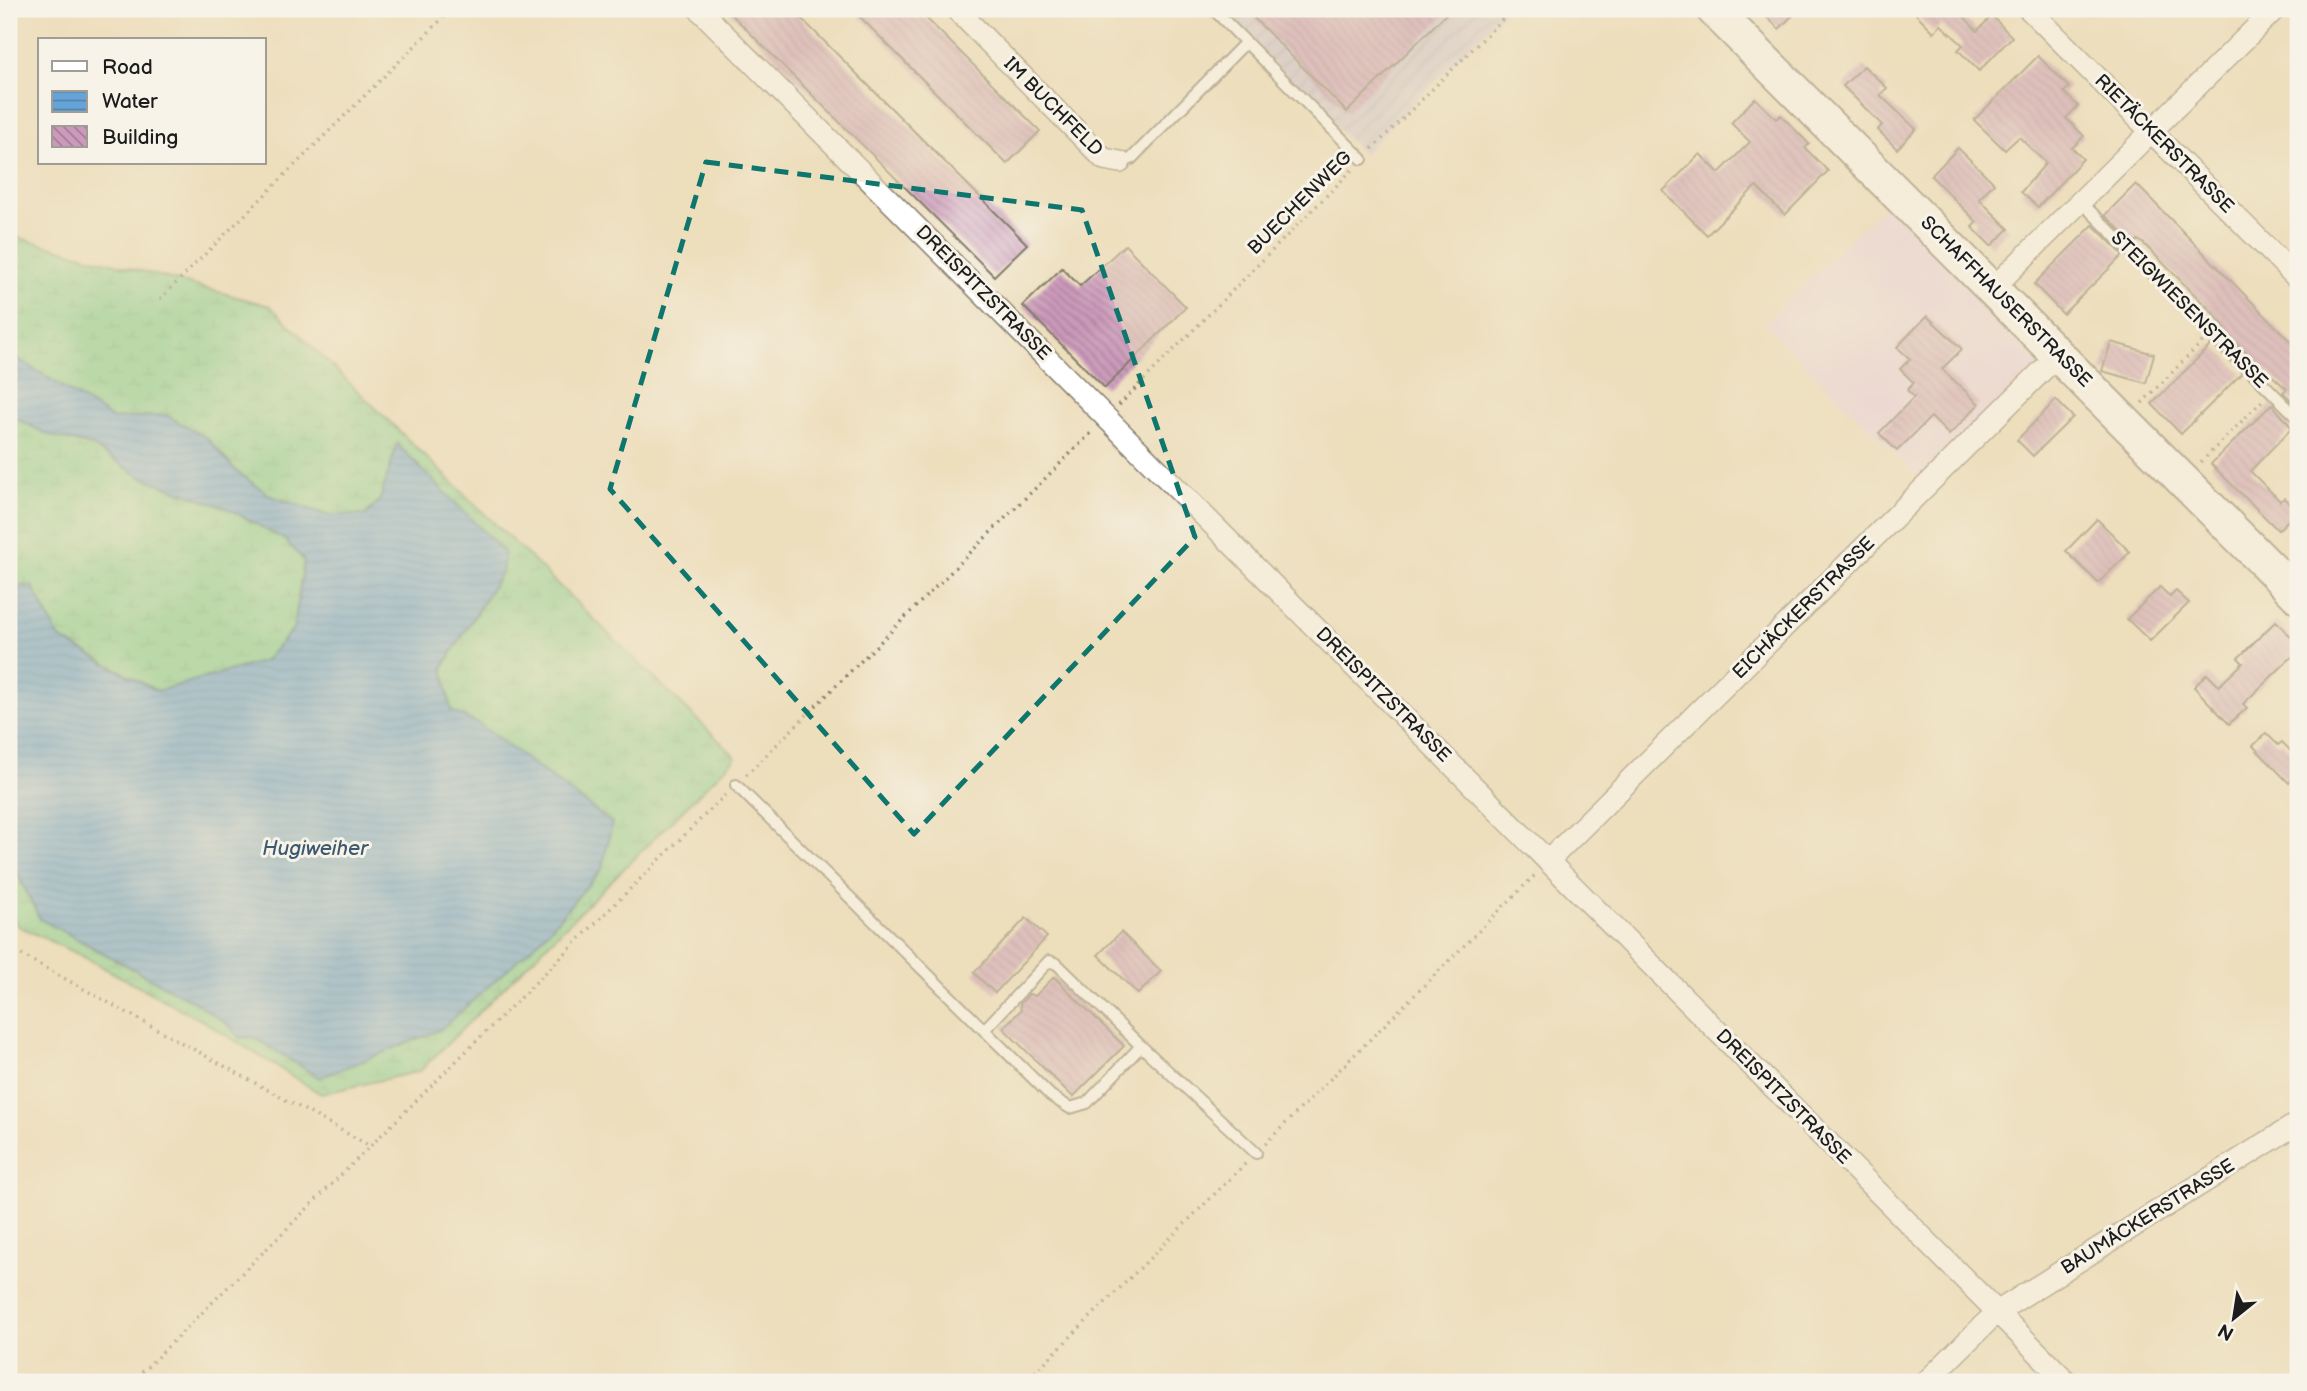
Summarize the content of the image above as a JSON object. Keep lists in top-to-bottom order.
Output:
{
  "streets": {
    "main road": ["SCHAFFHAUSERSTRASSE"],
    "street": [
      "IM BUCHFELD",
      "RIETÄCKERSTRASSE",
      "DREISPITZSTRASSE",
      "EICHÄCKERSTRASSE",
      "BAUMÄCKERSTRASSE"
    ],
    "lane": ["STEIGWIESENSTRASSE"],
    "path": ["BUECHENWEG"]
  },
  "crossings": [
    ["BUECHENWEG", "DREISPITZSTRASSE"],
    ["DREISPITZSTRASSE", "EICHÄCKERSTRASSE"],
    ["DREISPITZSTRASSE", "BAUMÄCKERSTRASSE"],
    ["SCHAFFHAUSERSTRASSE", "EICHÄCKERSTRASSE"]
  ],
  "water": ["Hugiweiher"],
  "legend": ["Road", "Water", "Building"],
  "north": "bottom left"
}
